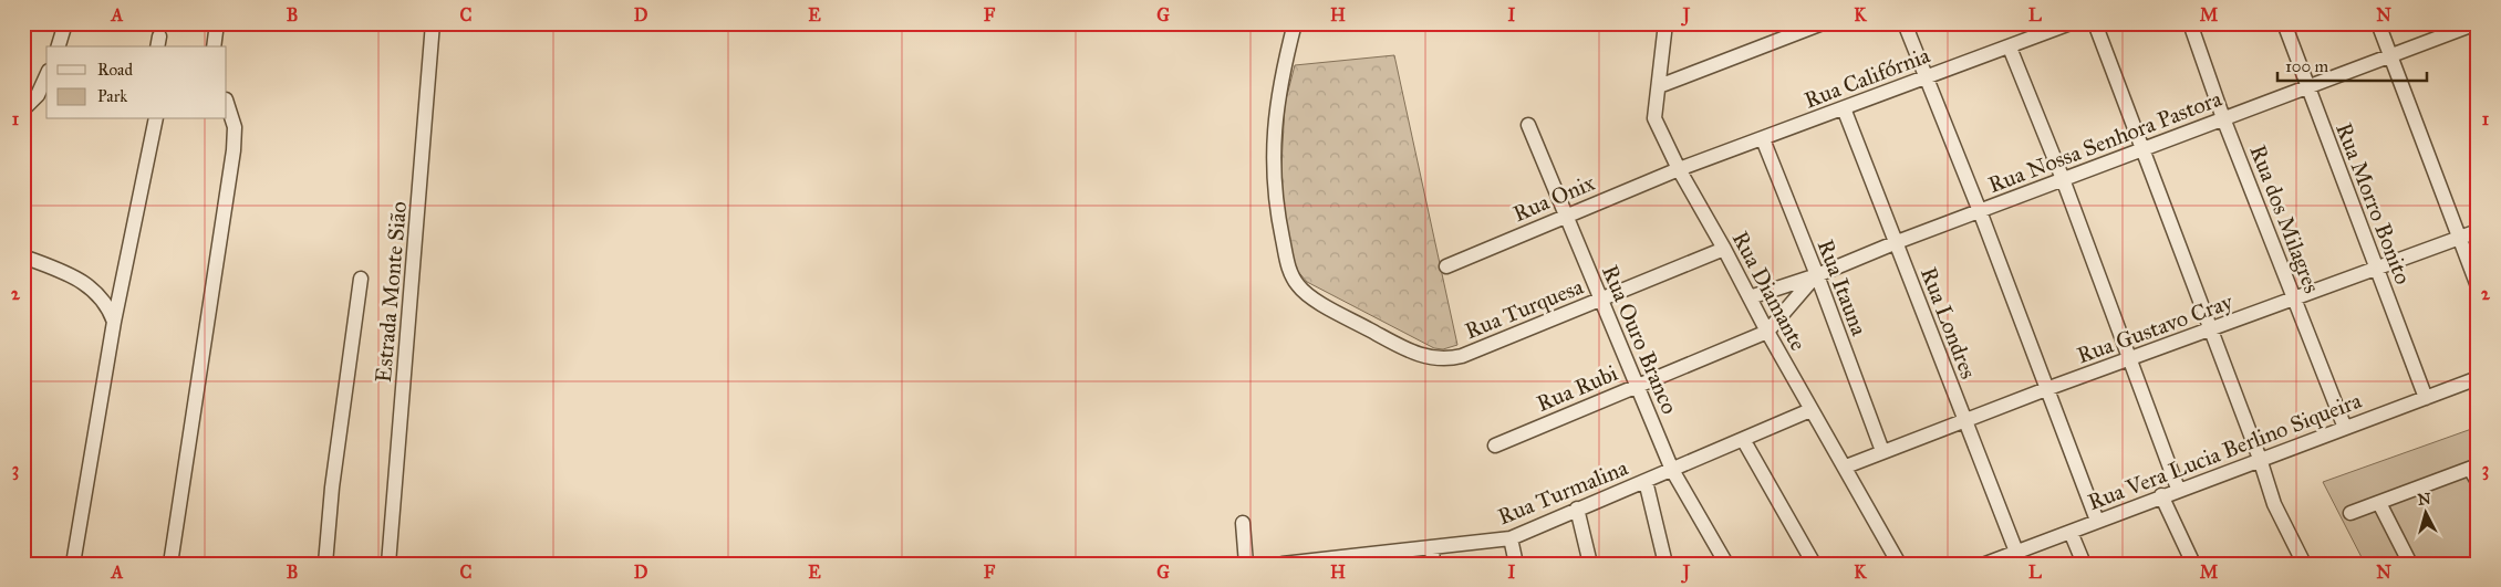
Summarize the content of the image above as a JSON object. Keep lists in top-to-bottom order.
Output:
{
  "streets": {
    "street": [
      "Rua Califórnia",
      "Rua Nossa Senhora Pastora",
      "Rua Onix",
      "Rua Morro Bonito",
      "Rua dos Milagres",
      "Rua Itauna",
      "Rua Diamante",
      "Estrada Monte Sião",
      "Rua Turquesa",
      "Rua Londres",
      "Rua Gustavo Cray",
      "Rua Ouro Branco",
      "Rua Rubi",
      "Rua Vera Lucia Berlino Siqueira",
      "Rua Turmalina"
    ]
  },
  "crossings": [
    ["Rua Califórnia", "Rua Onix"],
    ["Rua Califórnia", "Rua Itauna"],
    ["Rua Califórnia", "Rua Diamante"],
    ["Rua Califórnia", "Rua Londres"],
    ["Rua Nossa Senhora Pastora", "Rua Morro Bonito"],
    ["Rua Nossa Senhora Pastora", "Rua dos Milagres"],
    ["Rua Nossa Senhora Pastora", "Rua Itauna"],
    ["Rua Nossa Senhora Pastora", "Rua Diamante"],
    ["Rua Nossa Senhora Pastora", "Rua Londres"],
    ["Rua Onix", "Rua Diamante"],
    ["Rua Onix", "Rua Ouro Branco"],
    ["Rua Morro Bonito", "Rua Gustavo Cray"],
    ["Rua Morro Bonito", "Rua Vera Lucia Berlino Siqueira"],
    ["Rua dos Milagres", "Rua Gustavo Cray"],
    ["Rua dos Milagres", "Rua Vera Lucia Berlino Siqueira"],
    ["Rua Itauna", "Rua Gustavo Cray"],
    ["Rua Diamante", "Rua Turquesa"],
    ["Rua Diamante", "Rua Gustavo Cray"],
    ["Rua Diamante", "Rua Rubi"],
    ["Rua Diamante", "Rua Turmalina"],
    ["Rua Turquesa", "Rua Ouro Branco"],
    ["Rua Londres", "Rua Gustavo Cray"],
    ["Rua Londres", "Rua Vera Lucia Berlino Siqueira"],
    ["Rua Ouro Branco", "Rua Rubi"],
    ["Rua Ouro Branco", "Rua Turmalina"]
  ],
  "legend": ["Road", "Park"],
  "scale_bar": "100 m",
  "north": "top",
  "grid": {
    "columns": [
      "A",
      "B",
      "C",
      "D",
      "E",
      "F",
      "G",
      "H",
      "I",
      "J",
      "K",
      "L",
      "M",
      "N"
    ],
    "rows": ["1", "2", "3"]
  }
}
